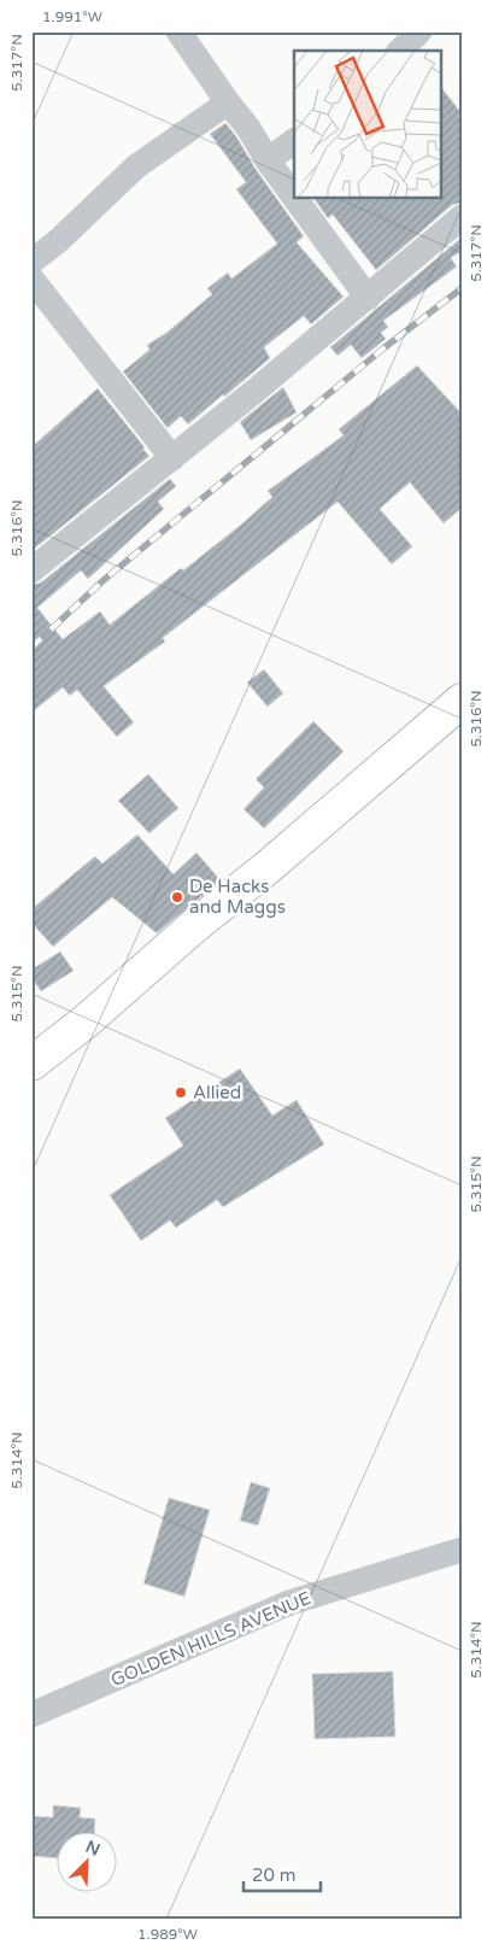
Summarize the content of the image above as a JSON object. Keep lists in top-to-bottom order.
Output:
{
  "streets": {
    "street": ["GOLDEN HILLS AVENUE"]
  },
  "places": ["De Hacks and Maggs", "Allied"],
  "scale_bar": "20 m",
  "north": "top right",
  "coordinates": [
    "1.991°W",
    "5.317°N",
    "5.316°N",
    "5.315°N",
    "5.314°N",
    "1.989°W"
  ]
}
